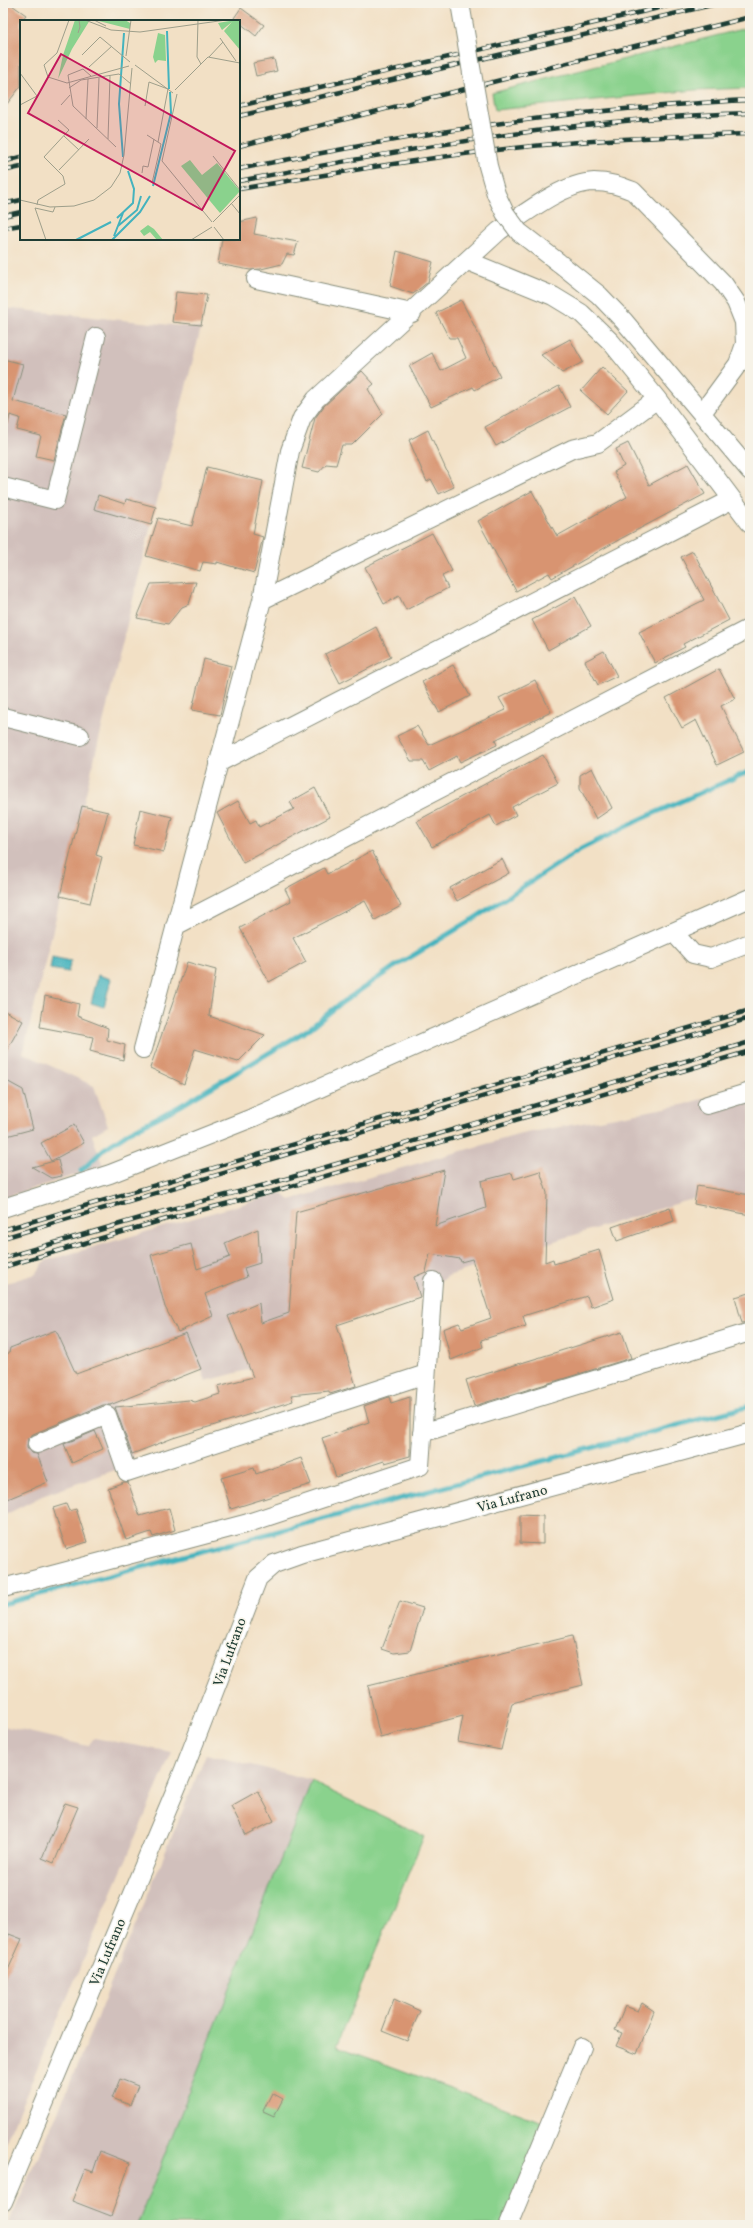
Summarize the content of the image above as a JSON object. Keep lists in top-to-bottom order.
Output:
{
  "streets": {
    "street": ["Via Lufrano"]
  }
}
